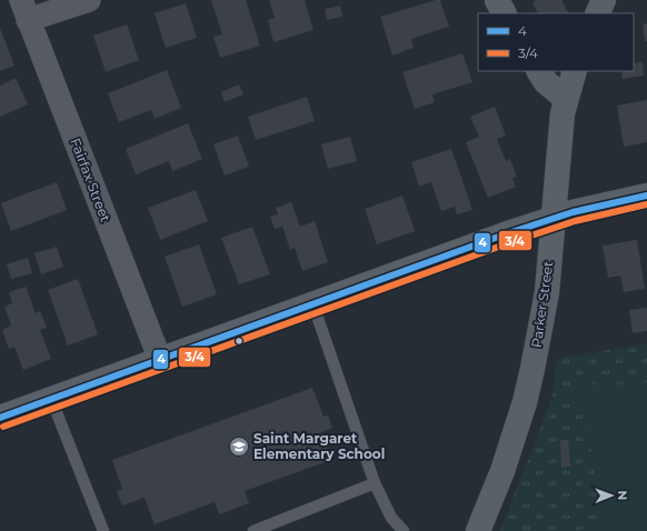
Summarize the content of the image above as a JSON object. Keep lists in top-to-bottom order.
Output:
{
  "streets": {
    "main road": ["Parker Street"],
    "street": ["Fairfax Street"]
  },
  "places": {
    "school or university": ["Saint Margaret Elementary School"]
  },
  "lines": ["transit line 4", "transit line 3/4"],
  "legend": ["4", "3/4"],
  "north": "right"
}
